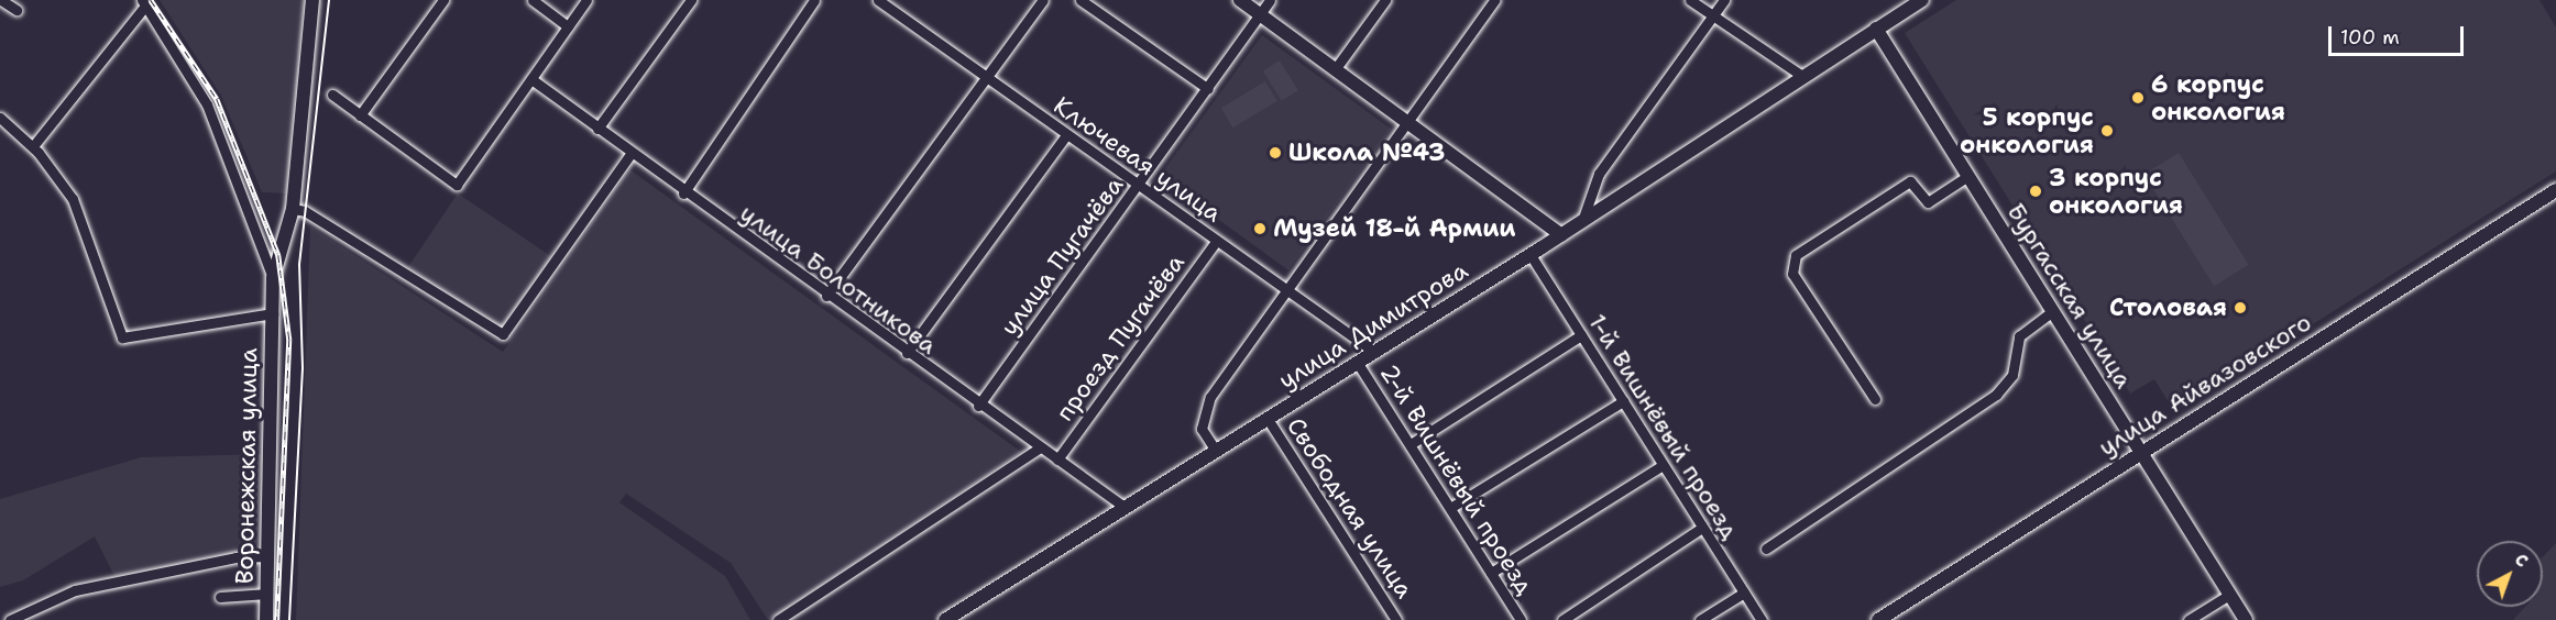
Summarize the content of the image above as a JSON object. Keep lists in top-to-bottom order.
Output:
{
  "streets": {
    "street": [
      "Ключевая улица",
      "улица Пугачёва",
      "улица Болотникова",
      "Бургасская улица",
      "улица Димитрова",
      "проезд Пугачёва",
      "улица Айвазовского",
      "1-й Вишнёвый проезд",
      "Воронежская улица",
      "2-й Вишнёвый проезд",
      "Свободная улица"
    ]
  },
  "crossings": [
    ["Ключевая улица", "улица Пугачёва"],
    ["Ключевая улица", "улица Димитрова"],
    ["Ключевая улица", "проезд Пугачёва"],
    ["улица Пугачёва", "улица Болотникова"],
    ["улица Болотникова", "улица Димитрова"],
    ["улица Болотникова", "проезд Пугачёва"],
    ["Бургасская улица", "улица Димитрова"],
    ["Бургасская улица", "улица Айвазовского"],
    ["улица Димитрова", "1-й Вишнёвый проезд"],
    ["улица Димитрова", "2-й Вишнёвый проезд"],
    ["улица Димитрова", "Свободная улица"]
  ],
  "places": [
    "6 корпус онкология",
    "5 корпус онкология",
    "Школа №43",
    "3 корпус онкология",
    "Музей 18-й Армии",
    "Столовая"
  ],
  "scale_bar": "100 m",
  "north": "top right"
}
